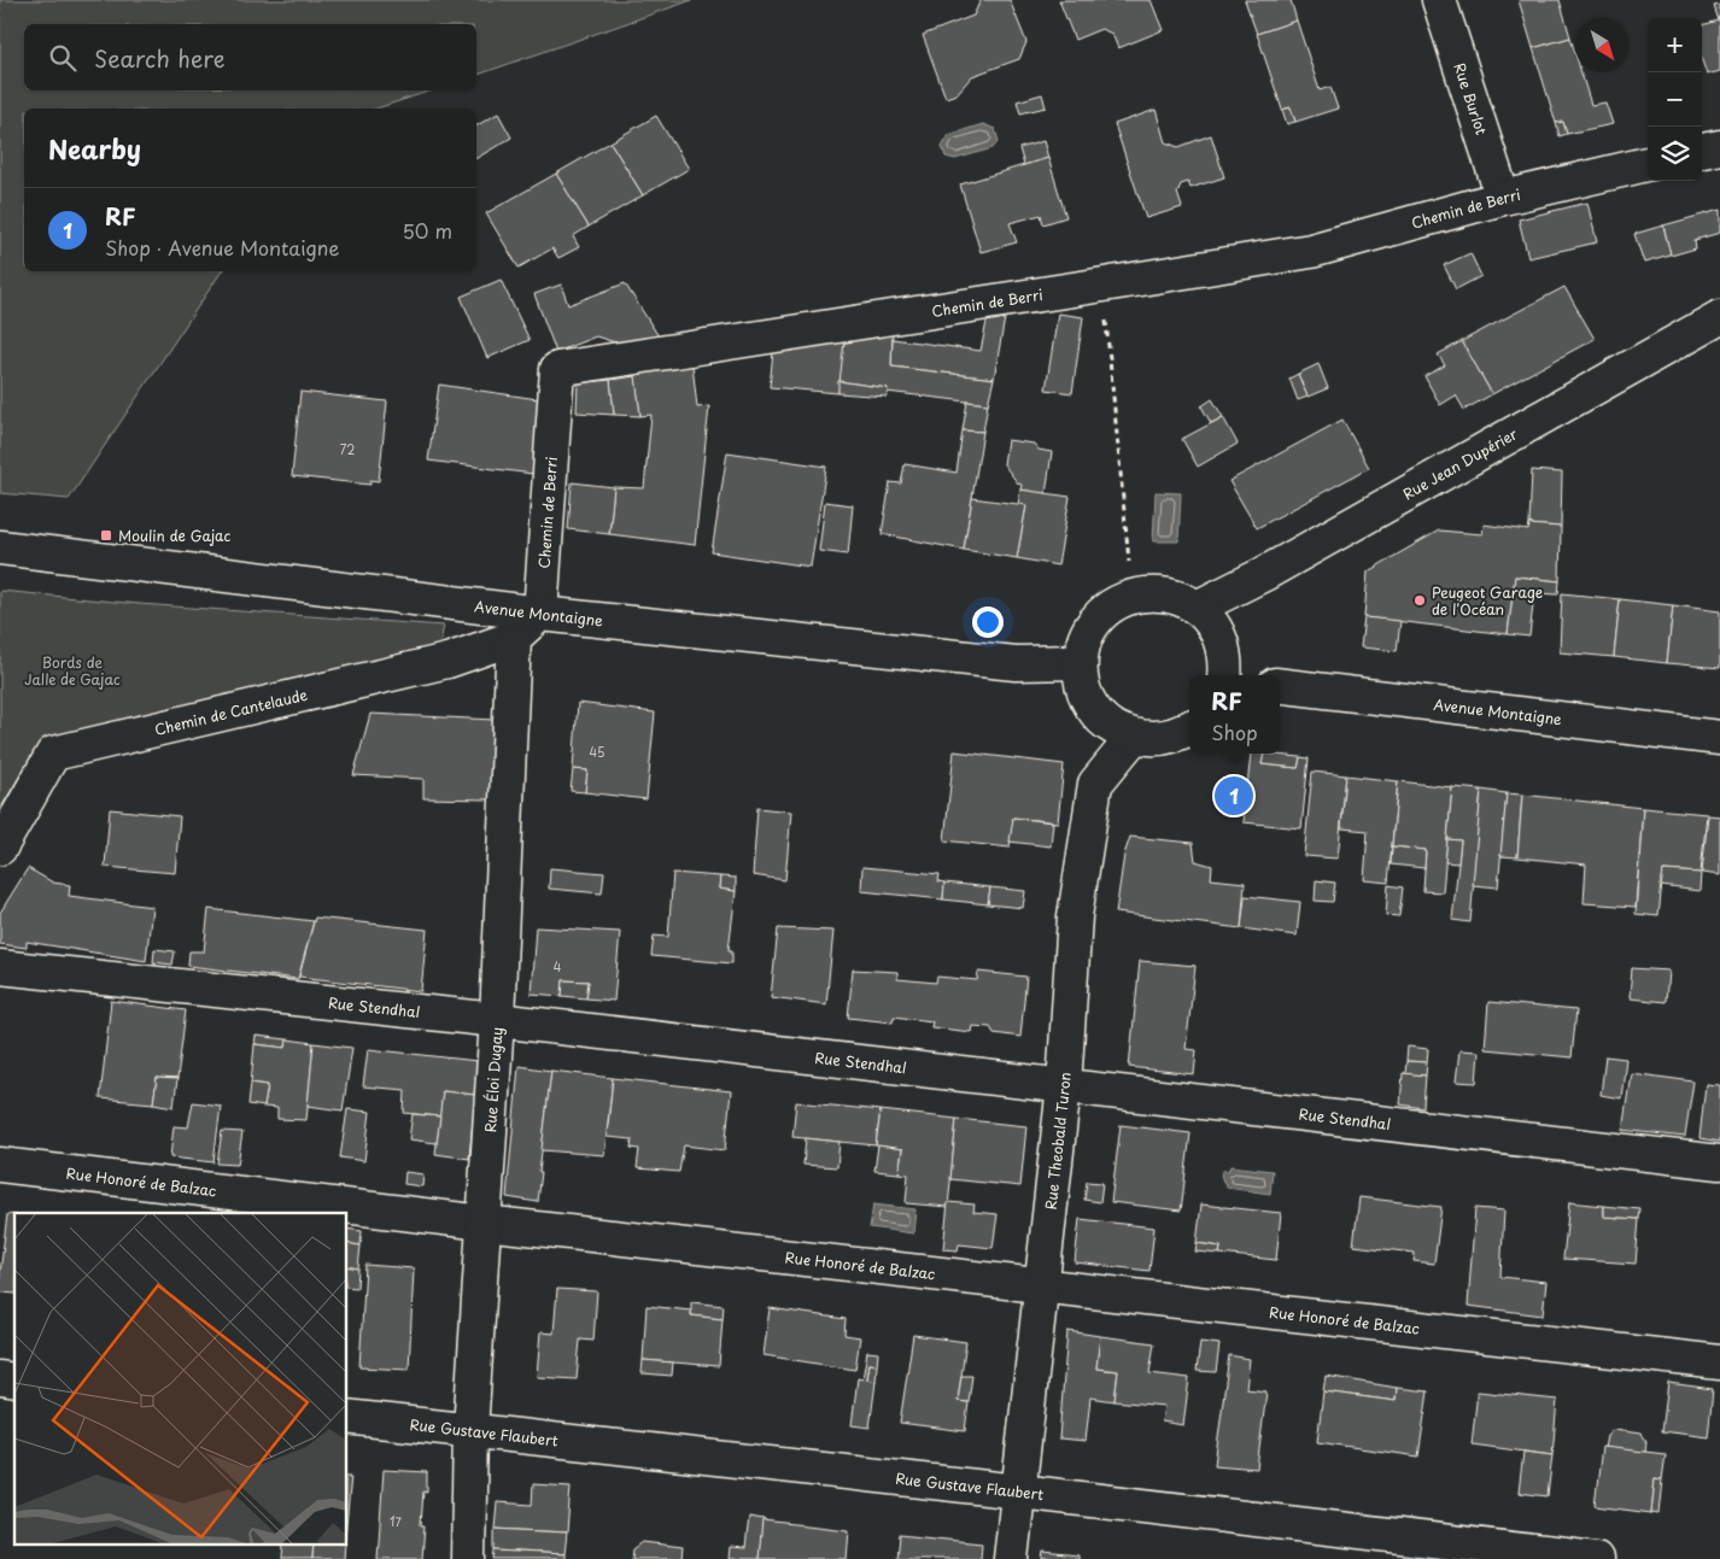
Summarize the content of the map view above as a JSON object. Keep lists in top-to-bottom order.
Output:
{
  "streets": {
    "street": [
      "Rue Burlot",
      "Chemin de Berri",
      "Rue Jean Dupérier",
      "Avenue Montaigne",
      "Chemin de Cantelaude",
      "Rue Stendhal",
      "Rue Éloi Dugay",
      "Rue Theobald Turon",
      "Rue Honoré de Balzac",
      "Rue Gustave Flaubert"
    ]
  },
  "crossings": [
    ["Rue Burlot", "Chemin de Berri"],
    ["Chemin de Berri", "Avenue Montaigne"],
    ["Chemin de Cantelaude", "Rue Éloi Dugay"],
    ["Rue Stendhal", "Rue Éloi Dugay"],
    ["Rue Stendhal", "Rue Theobald Turon"],
    ["Rue Éloi Dugay", "Rue Honoré de Balzac"],
    ["Rue Éloi Dugay", "Rue Gustave Flaubert"],
    ["Rue Theobald Turon", "Rue Honoré de Balzac"],
    ["Rue Theobald Turon", "Rue Gustave Flaubert"]
  ],
  "parks": ["Bords de Jalle de Gajac"],
  "places": {
    "transit": ["Moulin de Gajac"],
    "other": ["Peugeot Garage de l'Océan"]
  },
  "house_numbers": [
    "72",
    "45",
    "4",
    "17"
  ],
  "north": "bottom right",
  "page": {
    "map_buttons": ["+", "−"],
    "search": "Search here",
    "heading": "Nearby",
    "list": [
      {
        "mark": "1",
        "name": "RF",
        "note": "Shop · Avenue Montaigne",
        "value": "50 m"
      }
    ],
    "popup": ["RF", "Shop"],
    "pins": "1"
  }
}
